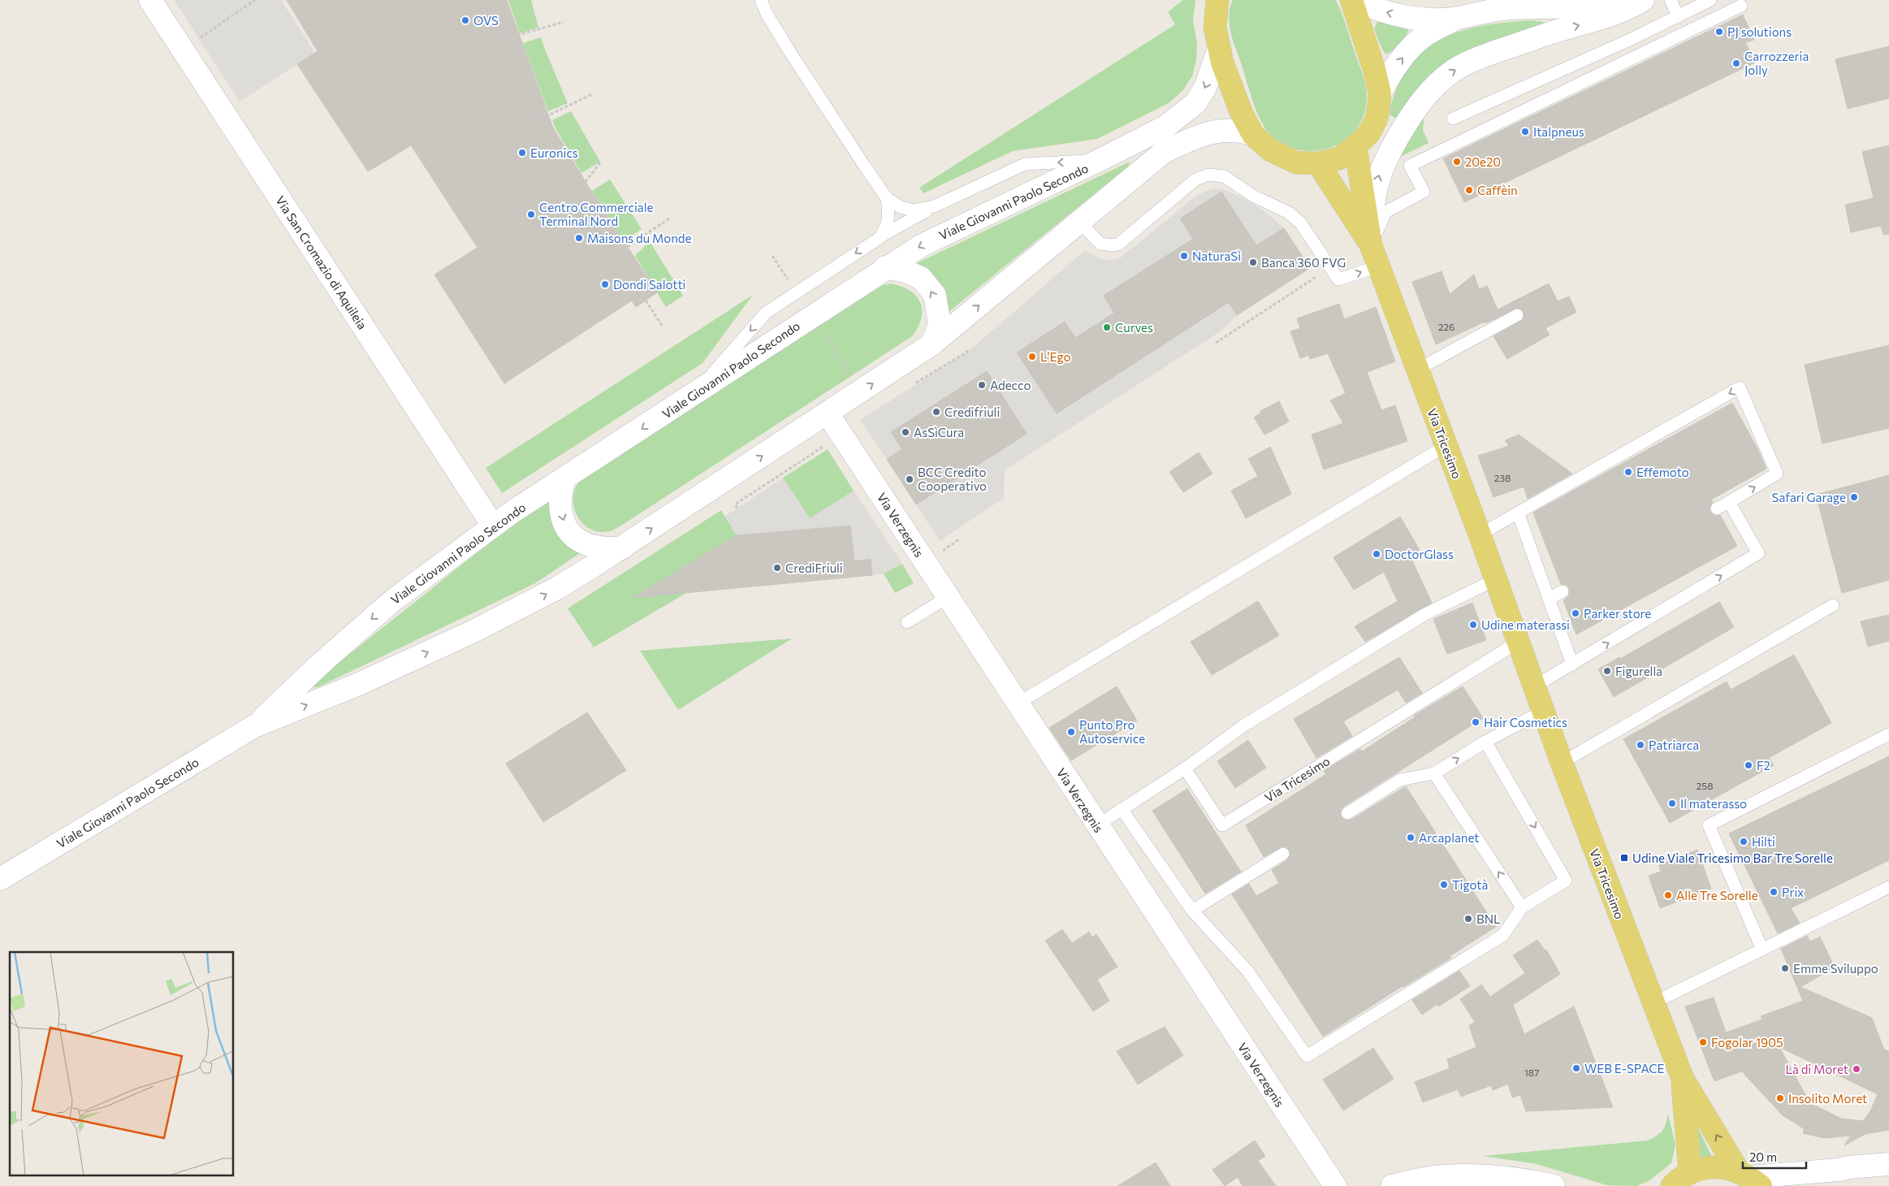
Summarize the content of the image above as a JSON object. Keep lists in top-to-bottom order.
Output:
{
  "streets": {
    "main road": [
      "Viale Giovanni Paolo Secondo",
      "Via San Cromazio di Aquileia",
      "Via Tricesimo",
      "Via Verzegnis"
    ]
  },
  "crossings": [
    ["Viale Giovanni Paolo Secondo", "Via San Cromazio di Aquileia"],
    ["Viale Giovanni Paolo Secondo", "Via Verzegnis"]
  ],
  "places": {
    "other": [
      "OVS",
      "PJ solutions",
      "Carrozzeria Jolly",
      "Italpneus",
      "Euronics",
      "20e20",
      "Caffèin",
      "Centro Commerciale Terminal Nord",
      "Maisons du Monde",
      "NaturaSì",
      "Banca 360 FVG",
      "Dondi Salotti",
      "Curves",
      "L'Ego",
      "Adecco",
      "Credifriuli",
      "AsSìCura",
      "Effemoto",
      "BCC Credito Cooperativo",
      "Safari Garage",
      "DoctorGlass",
      "CrediFriuli",
      "Parker store",
      "Udine materassi",
      "Figurella",
      "Hair Cosmetics",
      "Punto Pro Autoservice",
      "Patriarca",
      "F2",
      "Il materasso",
      "Arcaplanet",
      "Hilti",
      "Tigotà",
      "Prix",
      "Alle Tre Sorelle",
      "BNL",
      "Emme Sviluppo",
      "Fogolar 1905",
      "WEB E-SPACE",
      "Là di Moret",
      "Insolito Moret"
    ],
    "transit": ["Udine Viale Tricesimo Bar Tre Sorelle"]
  },
  "house_numbers": [
    "226",
    "238",
    "258",
    "187"
  ],
  "scale_bar": "20 m"
}
